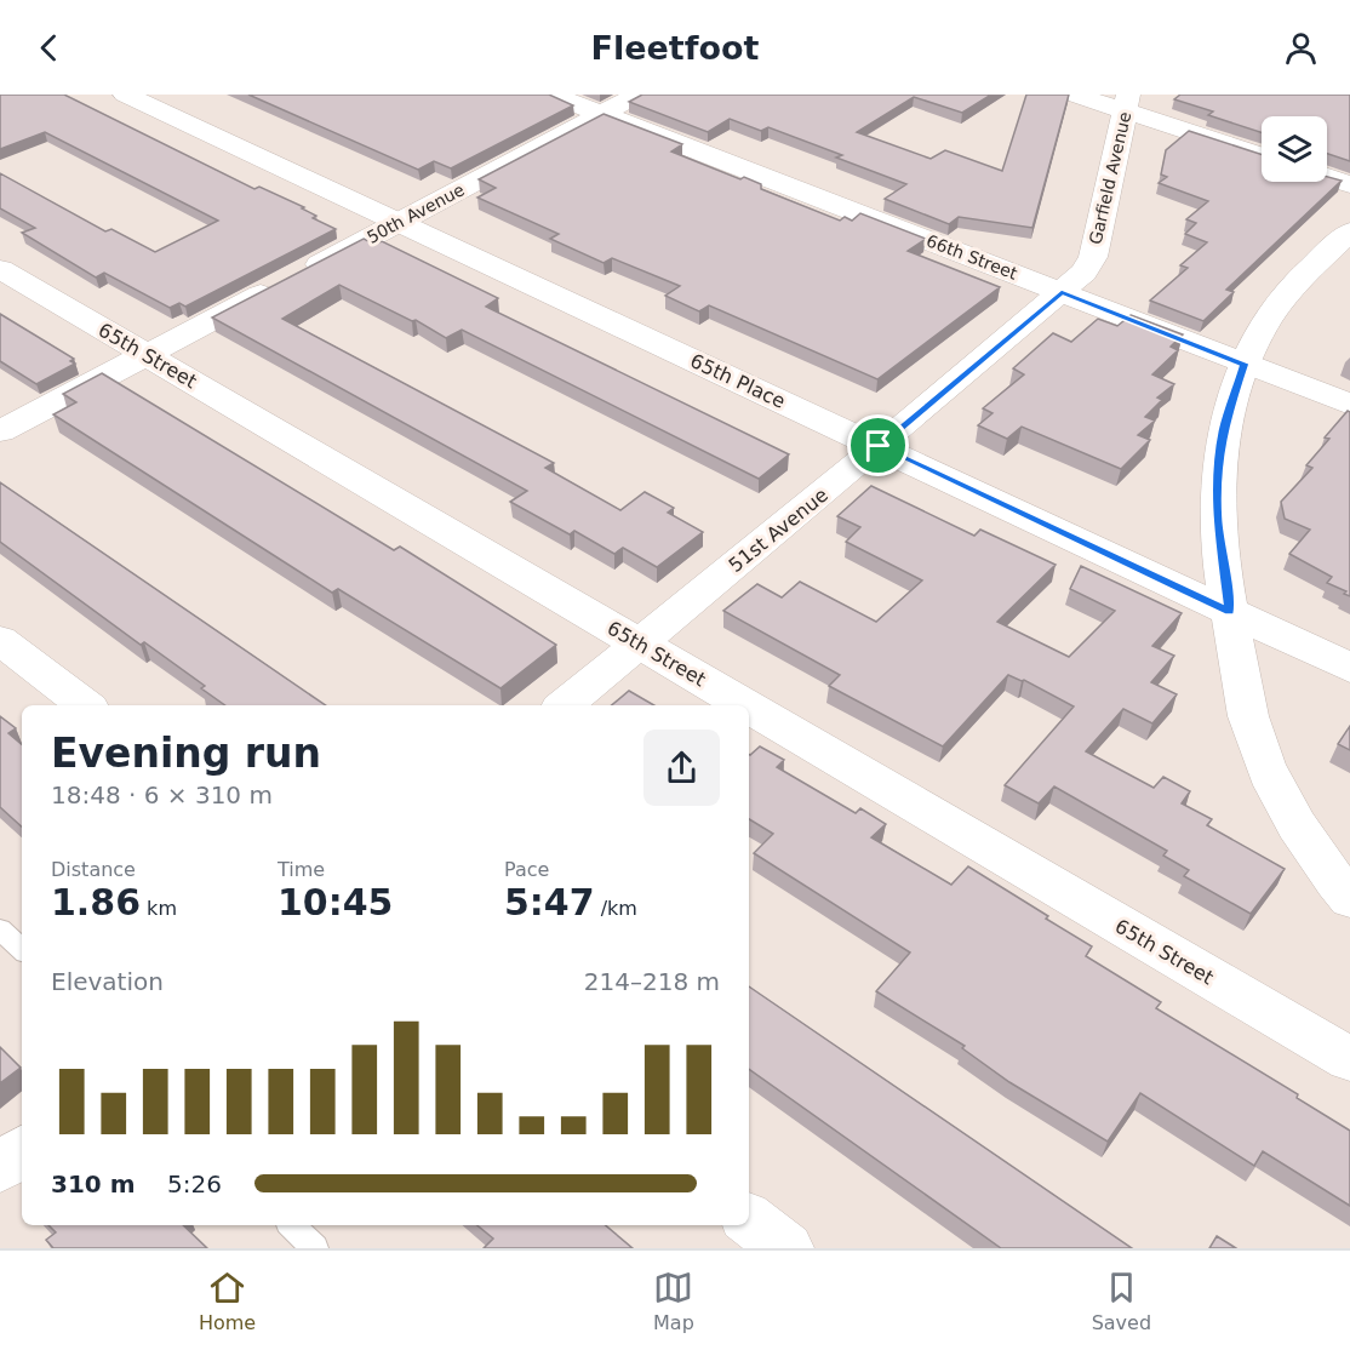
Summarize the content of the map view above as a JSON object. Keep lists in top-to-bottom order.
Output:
{
  "streets": {
    "street": [
      "Garfield Avenue",
      "50th Avenue",
      "66th Street",
      "65th Street",
      "65th Place",
      "51st Avenue"
    ]
  },
  "crossings": [
    ["Garfield Avenue", "66th Street"],
    ["Garfield Avenue", "51st Avenue"],
    ["50th Avenue", "66th Street"],
    ["50th Avenue", "65th Street"],
    ["50th Avenue", "65th Place"],
    ["66th Street", "51st Avenue"],
    ["65th Street", "51st Avenue"],
    ["65th Place", "51st Avenue"]
  ],
  "page": {
    "header": "Fleetfoot",
    "heading": ["Evening run", "18:48 · 6 × 310 m"],
    "stats": [
      ["Distance", "1.86 km"],
      ["Time", "10:45"],
      ["Pace", "5:47 /km"]
    ],
    "chart": ["Elevation", "214–218 m"],
    "list": [
      {
        "name": "310 m",
        "note": "5:26"
      }
    ],
    "tabs": ["Home", "Map", "Saved"]
  }
}
